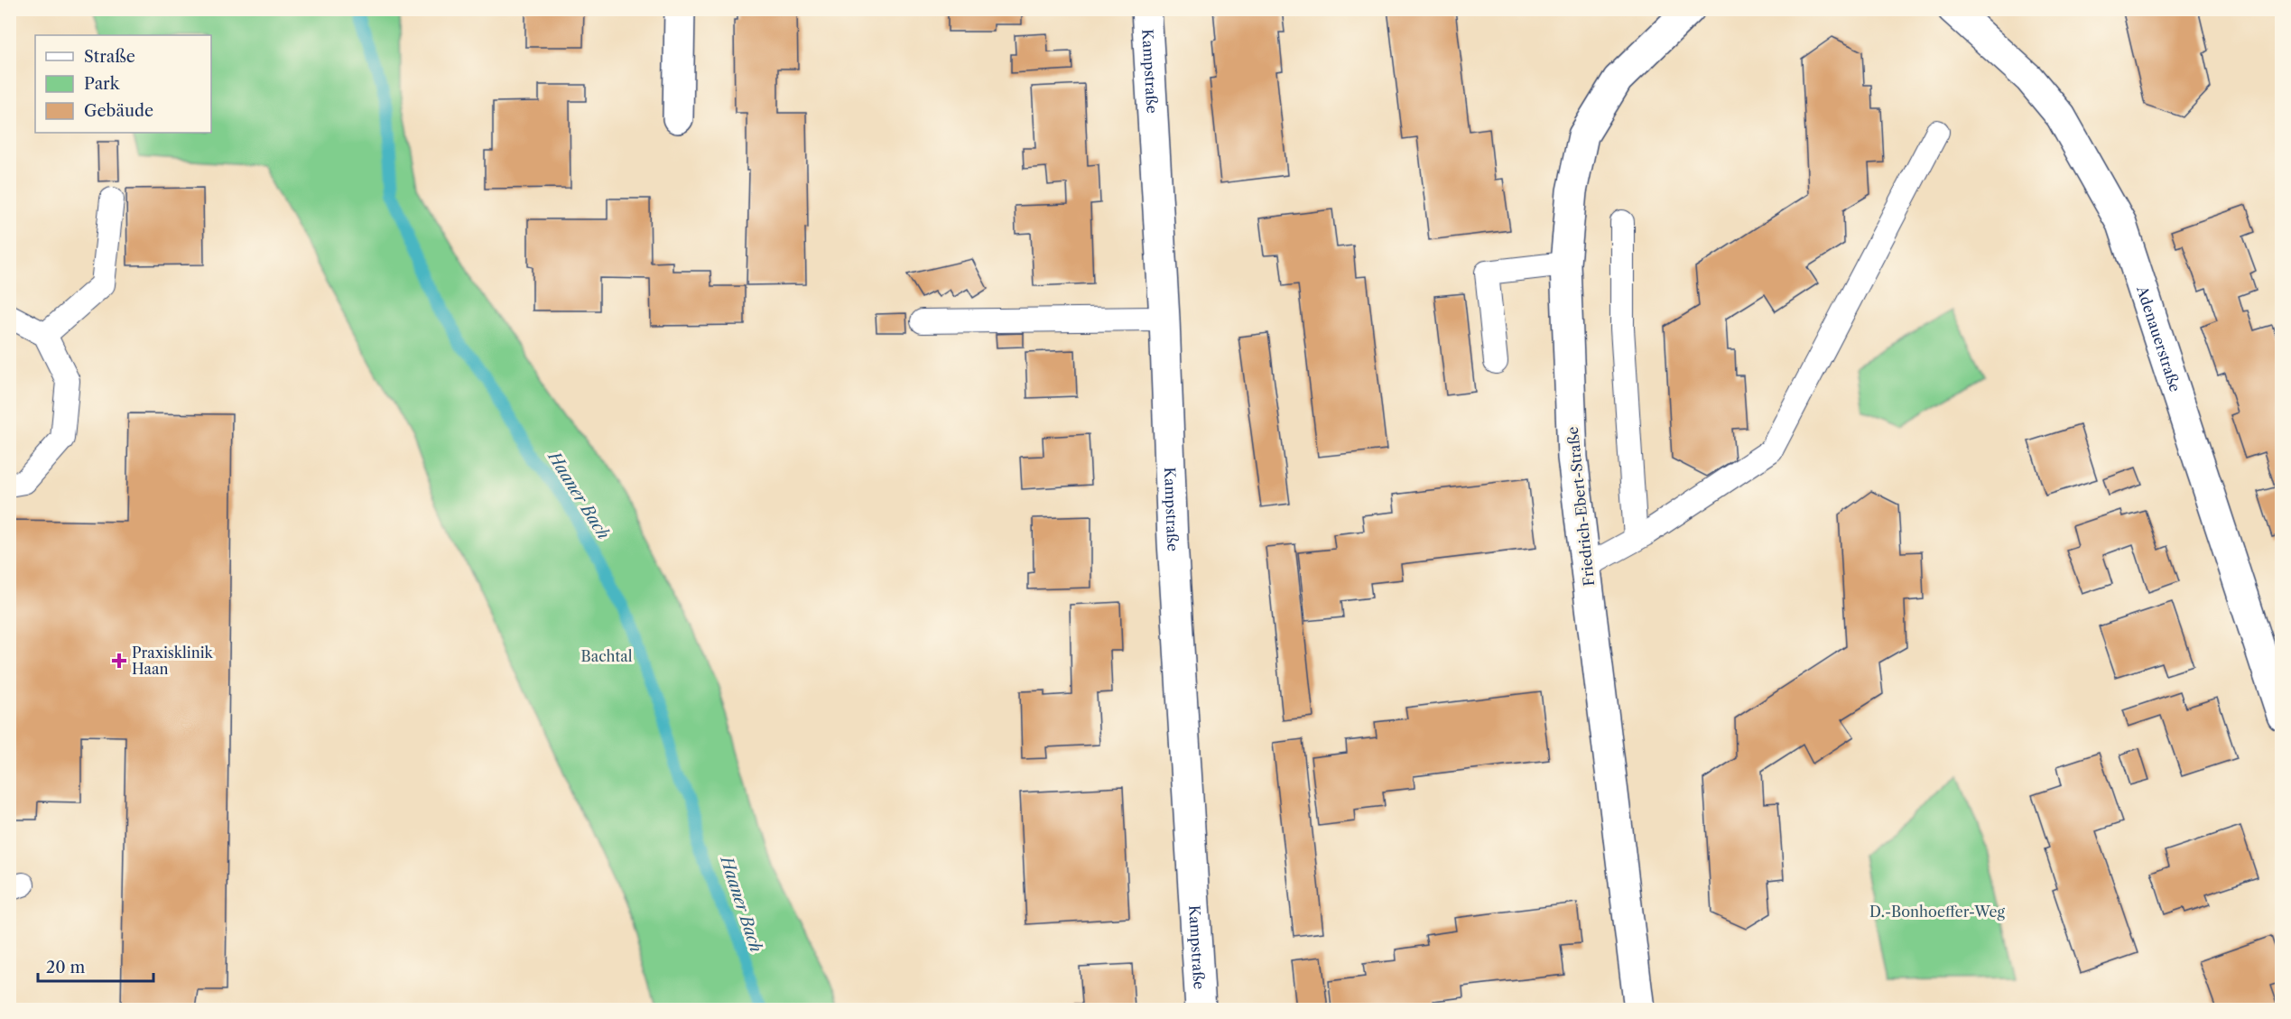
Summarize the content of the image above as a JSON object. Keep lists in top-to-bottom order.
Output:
{
  "streets": {
    "street": ["Kampstraße", "Adenauerstraße", "Friedrich-Ebert-Straße"]
  },
  "water": ["Haaner Bach"],
  "parks": ["Bachtal", "D.-Bonhoeffer-Weg"],
  "places": {
    "health": ["Praxisklinik Haan"]
  },
  "legend": ["Straße", "Park", "Gebäude"],
  "scale_bar": "20 m"
}
